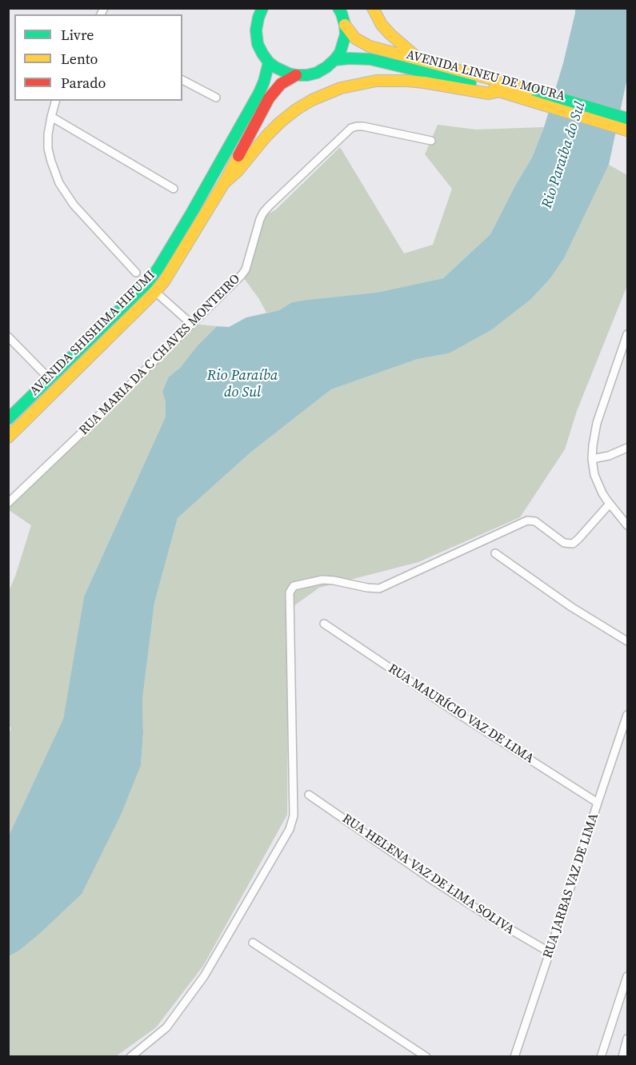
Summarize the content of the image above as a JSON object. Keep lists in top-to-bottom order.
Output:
{
  "streets": {
    "street": [
      "AVENIDA LINEU DE MOURA",
      "AVENIDA SHISHIMA HIFUMI",
      "RUA MARIA DA C CHAVES MONTEIRO",
      "RUA MAURÍCIO VAZ DE LIMA",
      "RUA HELENA VAZ DE LIMA SOLIVA",
      "RUA JARBAS VAZ DE LIMA"
    ]
  },
  "crossings": [
    ["RUA MAURÍCIO VAZ DE LIMA", "RUA JARBAS VAZ DE LIMA"],
    ["RUA HELENA VAZ DE LIMA SOLIVA", "RUA JARBAS VAZ DE LIMA"]
  ],
  "water": ["Rio Paraíba do Sul"],
  "legend": ["Livre", "Lento", "Parado"]
}
